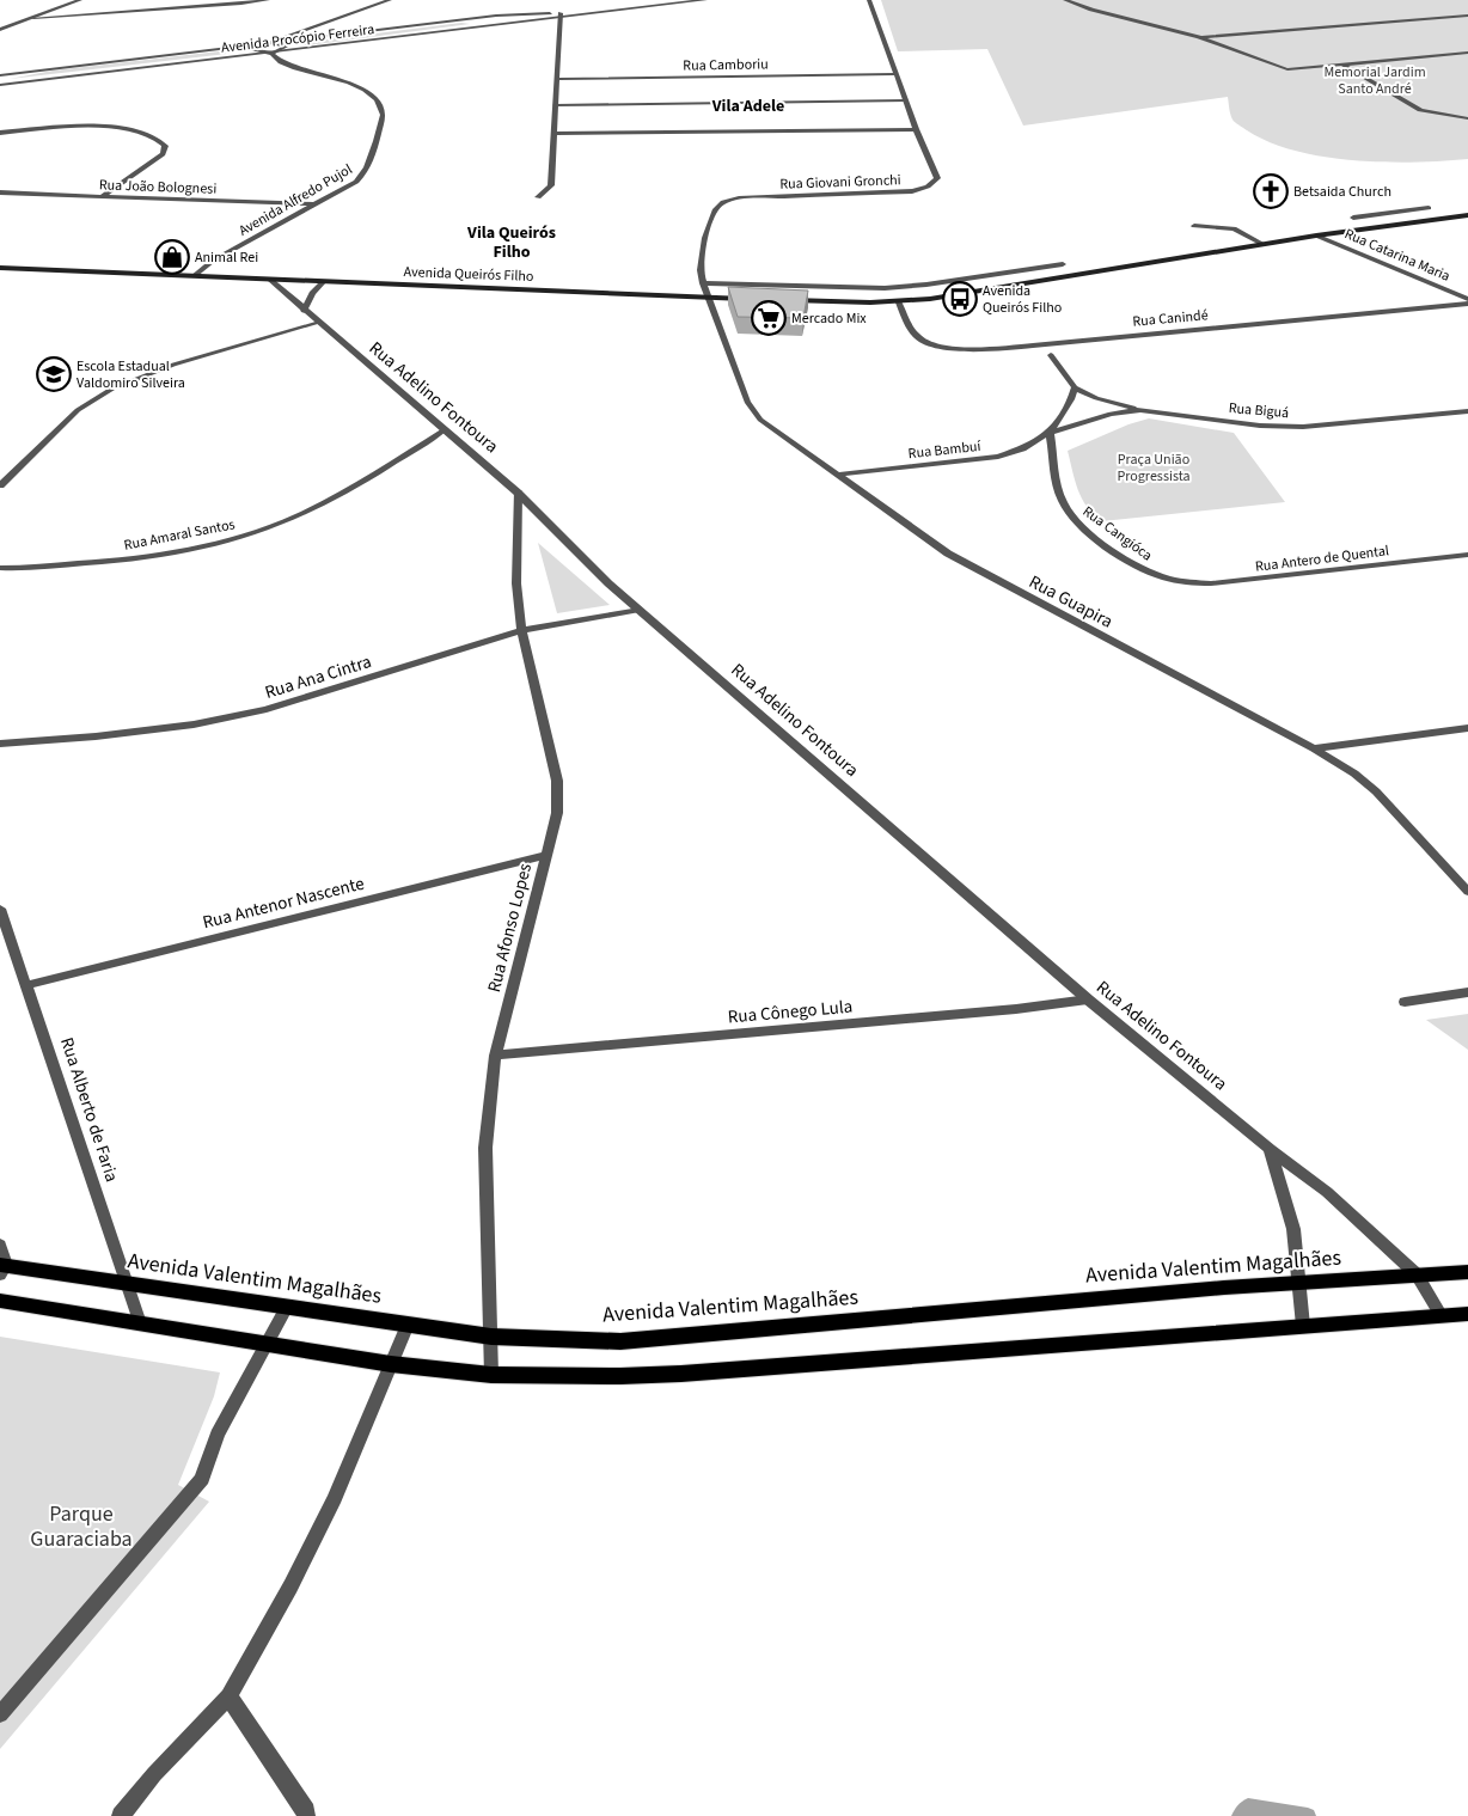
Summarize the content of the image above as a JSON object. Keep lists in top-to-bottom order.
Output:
{
  "streets": {
    "main road": ["Avenida Queirós Filho", "Avenida Valentim Magalhães"],
    "street": [
      "Avenida Procópio Ferreira",
      "Rua Camboriu",
      "Rua Giovani Gronchi",
      "Rua João Bolognesi",
      "Avenida Alfredo Pujol",
      "Rua Catarina Maria",
      "Rua Canindé",
      "Rua Adelino Fontoura",
      "Rua Biguá",
      "Rua Bambuí",
      "Rua Cangióca",
      "Rua Amaral Santos",
      "Rua Antero de Quental",
      "Rua Guapira",
      "Rua Ana Cintra",
      "Rua Antenor Nascente",
      "Rua Afonso Lopes",
      "Rua Cônego Lula",
      "Rua Alberto de Faria"
    ]
  },
  "crossings": [
    ["Avenida Procópio Ferreira", "Avenida Alfredo Pujol"],
    ["Rua Camboriu", "Rua Giovani Gronchi"],
    ["Rua Giovani Gronchi", "Avenida Queirós Filho"],
    ["Rua Giovani Gronchi", "Rua Guapira"],
    ["Rua João Bolognesi", "Avenida Alfredo Pujol"],
    ["Avenida Alfredo Pujol", "Avenida Queirós Filho"],
    ["Avenida Queirós Filho", "Rua Adelino Fontoura"],
    ["Avenida Queirós Filho", "Rua Guapira"],
    ["Rua Adelino Fontoura", "Rua Amaral Santos"],
    ["Rua Adelino Fontoura", "Rua Ana Cintra"],
    ["Rua Adelino Fontoura", "Rua Afonso Lopes"],
    ["Rua Adelino Fontoura", "Rua Cônego Lula"],
    ["Rua Adelino Fontoura", "Avenida Valentim Magalhães"],
    ["Rua Biguá", "Rua Bambuí"],
    ["Rua Biguá", "Rua Cangióca"],
    ["Rua Bambuí", "Rua Cangióca"],
    ["Rua Bambuí", "Rua Guapira"],
    ["Rua Cangióca", "Rua Antero de Quental"],
    ["Rua Ana Cintra", "Rua Afonso Lopes"],
    ["Rua Antenor Nascente", "Rua Afonso Lopes"],
    ["Rua Antenor Nascente", "Rua Alberto de Faria"],
    ["Rua Afonso Lopes", "Rua Cônego Lula"],
    ["Rua Afonso Lopes", "Avenida Valentim Magalhães"],
    ["Rua Alberto de Faria", "Avenida Valentim Magalhães"]
  ],
  "districts": ["Vila Adele", "Vila Queirós Filho"],
  "parks": ["Memorial Jardim Santo André", "Praça União Progressista", "Parque Guaraciaba"],
  "places": {
    "church": ["Betsaida Church"],
    "shop": ["Animal Rei"],
    "bus stop": ["Avenida Queirós Filho"],
    "supermarket": ["Mercado Mix"],
    "school or university": ["Escola Estadual Valdomiro Silveira"]
  }
}
